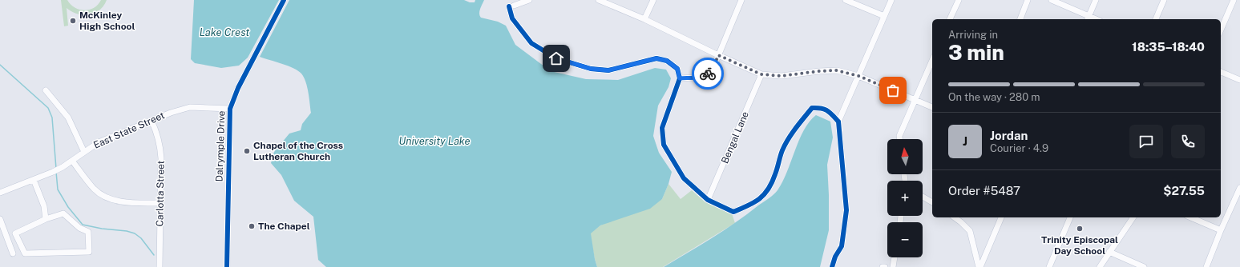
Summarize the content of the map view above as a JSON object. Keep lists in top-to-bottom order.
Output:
{
  "streets": {
    "street": [
      "East State Street",
      "Bengal Lane",
      "Dalrymple Drive",
      "Carlotta Street"
    ]
  },
  "crossings": [
    ["East State Street", "Dalrymple Drive"],
    ["East State Street", "Carlotta Street"]
  ],
  "water": ["Lake Crest", "University Lake"],
  "places": [
    "McKinley High School",
    "Chapel of the Cross Lutheran Church",
    "The Chapel",
    "Trinity Episcopal Day School"
  ],
  "north": "top",
  "page": {
    "heading": ["3 min", "Arriving in", "18:35–18:40"],
    "panel": [
      "Jordan",
      "Courier · 4.9",
      "Order #5487",
      "$27.55"
    ],
    "bar": "On the way · 280 m",
    "round": "J",
    "map_buttons": ["+", "−"]
  }
}
